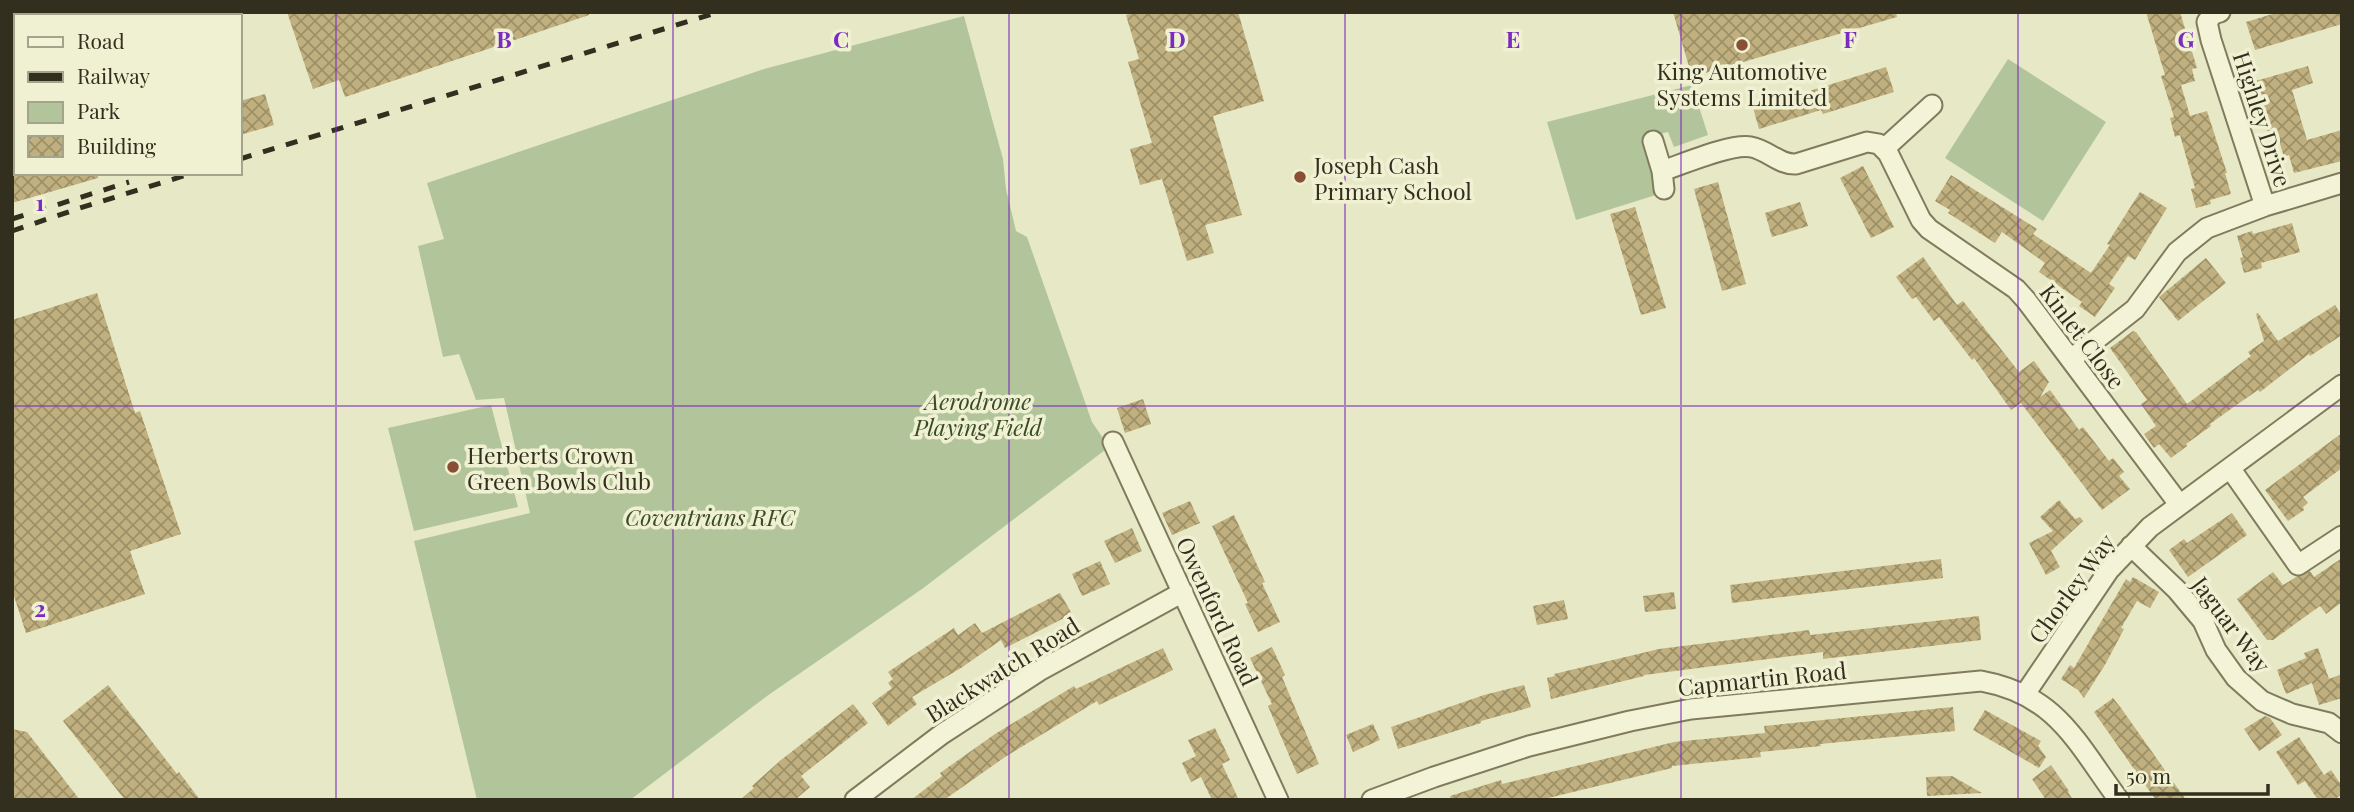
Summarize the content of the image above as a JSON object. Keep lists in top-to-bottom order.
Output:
{
  "streets": {
    "street": [
      "Highley Drive",
      "Kinlet Close",
      "Chorley Way",
      "Owenford Road",
      "Jaguar Way",
      "Blackwatch Road",
      "Capmartin Road"
    ]
  },
  "crossings": [
    ["Kinlet Close", "Chorley Way"],
    ["Chorley Way", "Jaguar Way"],
    ["Chorley Way", "Capmartin Road"],
    ["Owenford Road", "Blackwatch Road"]
  ],
  "parks": ["Aerodrome Playing Field", "Coventrians RFC"],
  "places": ["King Automotive Systems Limited", "Joseph Cash Primary School", "Herberts Crown Green Bowls Club"],
  "legend": [
    "Road",
    "Railway",
    "Park",
    "Building"
  ],
  "scale_bar": "50 m",
  "grid": {
    "columns": [
      "B",
      "C",
      "D",
      "E",
      "F",
      "G"
    ],
    "rows": ["1", "2"]
  }
}
